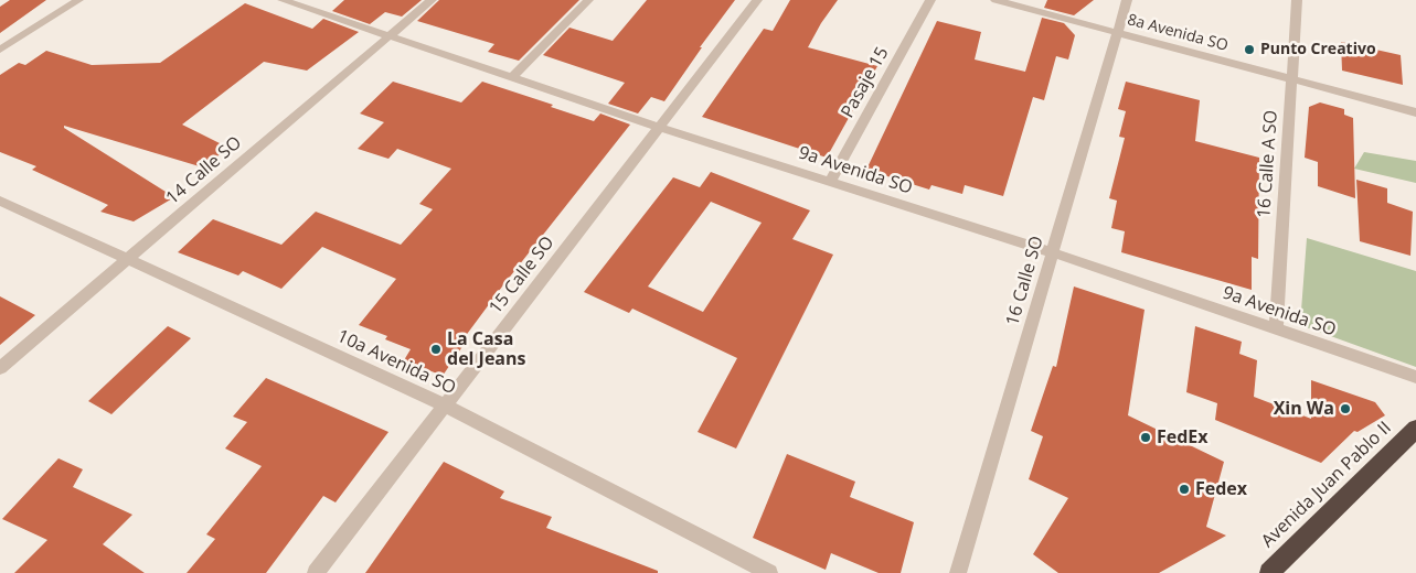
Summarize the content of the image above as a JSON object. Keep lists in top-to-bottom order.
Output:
{
  "streets": {
    "highway": ["Avenida Juan Pablo II"],
    "street": [
      "8a Avenida SO",
      "Pasaje 15",
      "16 Calle A SO",
      "14 Calle SO",
      "9a Avenida SO",
      "15 Calle SO",
      "16 Calle SO",
      "10a Avenida SO"
    ]
  },
  "crossings": [
    ["8a Avenida SO", "16 Calle A SO"],
    ["8a Avenida SO", "16 Calle SO"],
    ["Pasaje 15", "9a Avenida SO"],
    ["16 Calle A SO", "9a Avenida SO"],
    ["14 Calle SO", "9a Avenida SO"],
    ["14 Calle SO", "10a Avenida SO"],
    ["9a Avenida SO", "15 Calle SO"],
    ["9a Avenida SO", "16 Calle SO"],
    ["15 Calle SO", "10a Avenida SO"]
  ],
  "places": [
    "Punto Creativo",
    "La Casa del Jeans",
    "Xin Wa",
    "FedEx",
    "Fedex"
  ]
}
